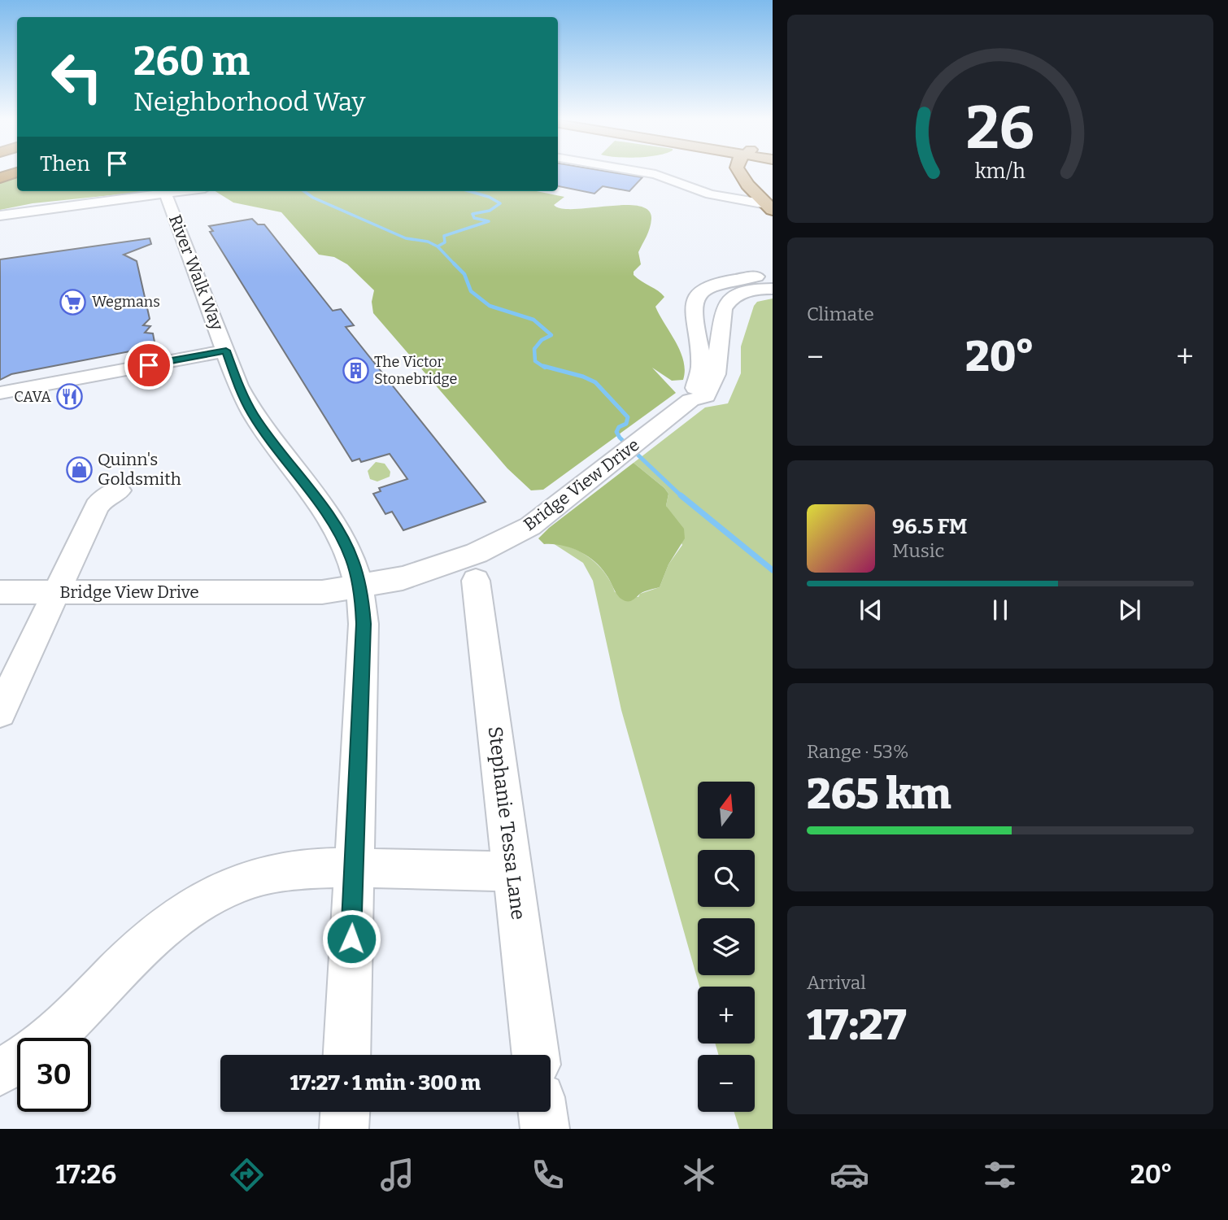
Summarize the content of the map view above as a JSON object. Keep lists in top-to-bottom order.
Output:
{
  "streets": {
    "street": ["River Walk Way", "Bridge View Drive", "Stephanie Tessa Lane"]
  },
  "crossings": [
    ["River Walk Way", "Bridge View Drive"]
  ],
  "places": {
    "supermarket": ["Wegmans"],
    "building": ["The Victor Stonebridge"],
    "restaurant": ["CAVA"],
    "shop": ["Quinn's Goldsmith"]
  },
  "north": "top",
  "page": {
    "turn": ["260 m", "Neighborhood Way"],
    "then": "Then",
    "tile": [
      "Climate",
      ["Range · 53%", "265 km"],
      ["Arrival", "17:27"]
    ],
    "heat": ["−", "20°", "+"],
    "song": ["96.5 FM", "Music"],
    "map_buttons": ["+", "−"],
    "limit": "30",
    "trip": "17:27 · 1 min · 300 m",
    "tabs": ["17:26", "20°"],
    "gauge": ["26", "km/h"]
  }
}
